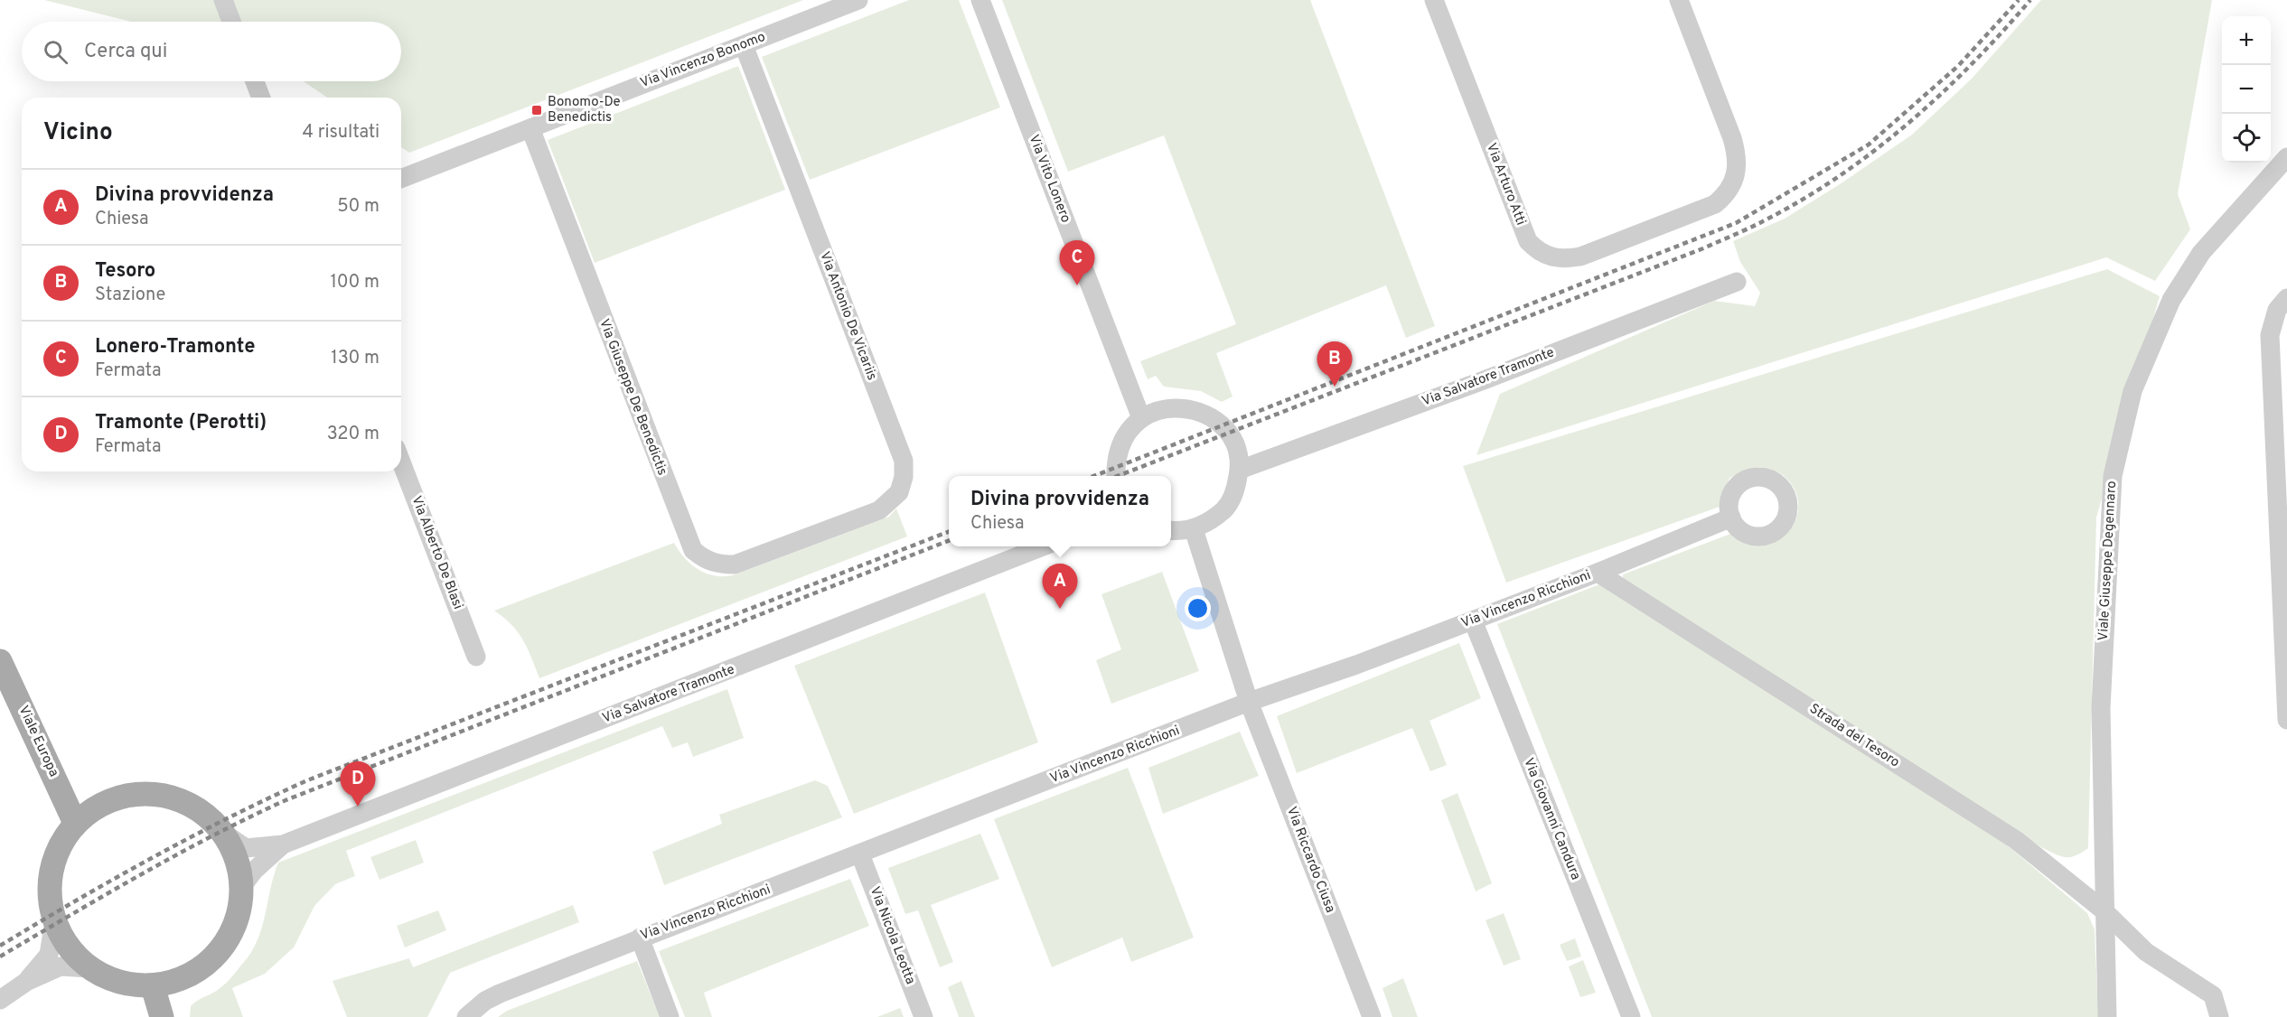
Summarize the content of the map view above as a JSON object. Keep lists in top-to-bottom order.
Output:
{
  "streets": {
    "main road": ["Viale Europa"],
    "street": [
      "Via Vincenzo Bonomo",
      "Via Vito Lonero",
      "Via Arturo Atti",
      "Via Antonio De Vicariis",
      "Via Salvatore Tramonte",
      "Via Giuseppe De Benedictis",
      "Via Alberto De Blasi",
      "Viale Giuseppe Degennaro",
      "Via Vincenzo Ricchioni",
      "Strada del Tesoro",
      "Via Giovanni Candura",
      "Via Riccardo Ciusa",
      "Via Nicola Leotta"
    ]
  },
  "crossings": [
    ["Via Vincenzo Bonomo", "Via Antonio De Vicariis"],
    ["Via Vincenzo Bonomo", "Via Giuseppe De Benedictis"],
    ["Via Antonio De Vicariis", "Via Giuseppe De Benedictis"],
    ["Viale Giuseppe Degennaro", "Strada del Tesoro"],
    ["Via Vincenzo Ricchioni", "Strada del Tesoro"],
    ["Via Vincenzo Ricchioni", "Via Giovanni Candura"],
    ["Via Vincenzo Ricchioni", "Via Riccardo Ciusa"],
    ["Via Vincenzo Ricchioni", "Via Nicola Leotta"]
  ],
  "places": {
    "transit": ["Bonomo-De Benedictis"]
  },
  "page": {
    "map_buttons": ["+", "−"],
    "search": "Cerca qui",
    "heading": ["Vicino", "4 risultati"],
    "list": [
      {
        "mark": "A",
        "name": "Divina provvidenza",
        "note": "Chiesa",
        "value": "50 m"
      },
      {
        "mark": "B",
        "name": "Tesoro",
        "note": "Stazione",
        "value": "100 m"
      },
      {
        "mark": "C",
        "name": "Lonero-Tramonte",
        "note": "Fermata",
        "value": "130 m"
      },
      {
        "mark": "D",
        "name": "Tramonte (Perotti)",
        "note": "Fermata",
        "value": "320 m"
      }
    ],
    "pins": [
      "C",
      "B",
      "A",
      "D"
    ],
    "popup": ["Divina provvidenza", "Chiesa"]
  }
}
